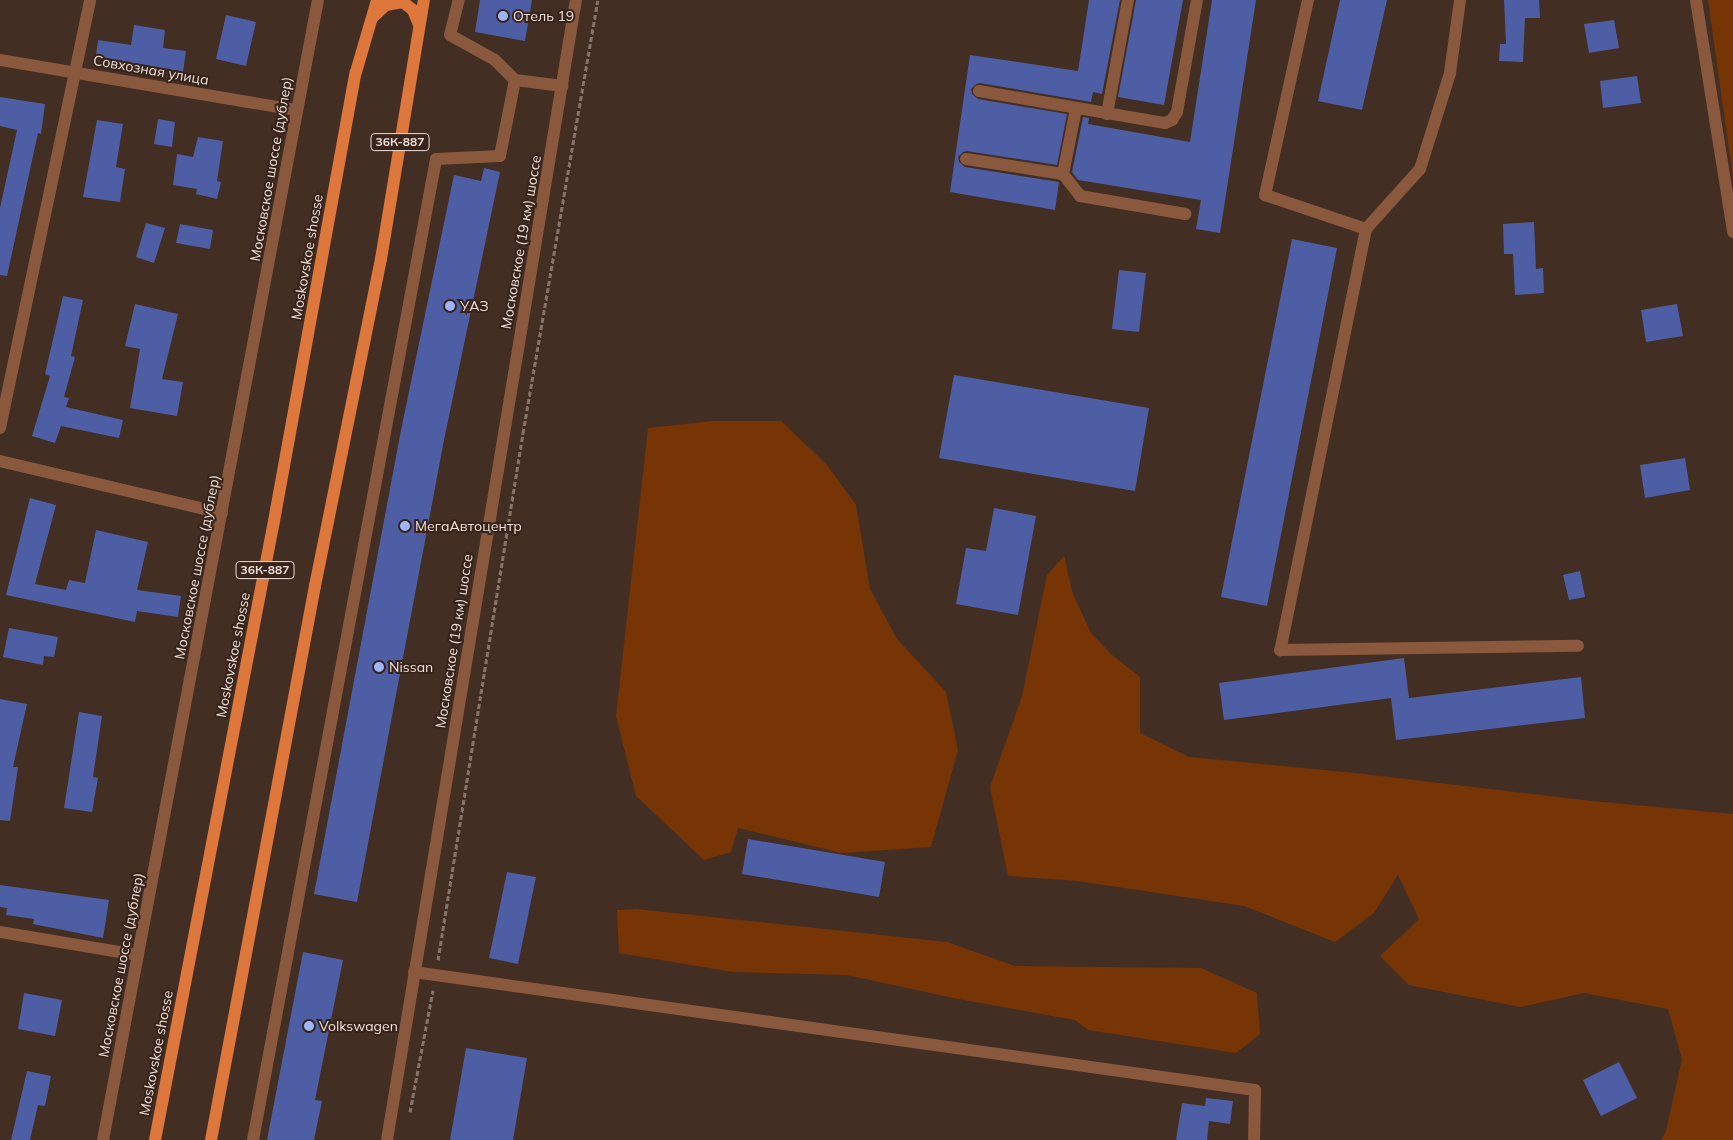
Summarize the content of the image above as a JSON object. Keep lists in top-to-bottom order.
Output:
{
  "streets": {
    "main road": ["36К-887", "Moskovskoe shosse"],
    "street": ["Совхозная улица", "Московское шоссе (дублер)", "Московское (19 км) шоссе"]
  },
  "crossings": [
    ["Совхозная улица", "Московское шоссе (дублер)"]
  ],
  "places": [
    "Отель 19",
    "УАЗ",
    "МегаАвтоцентр",
    "Nissan",
    "Volkswagen"
  ]
}
